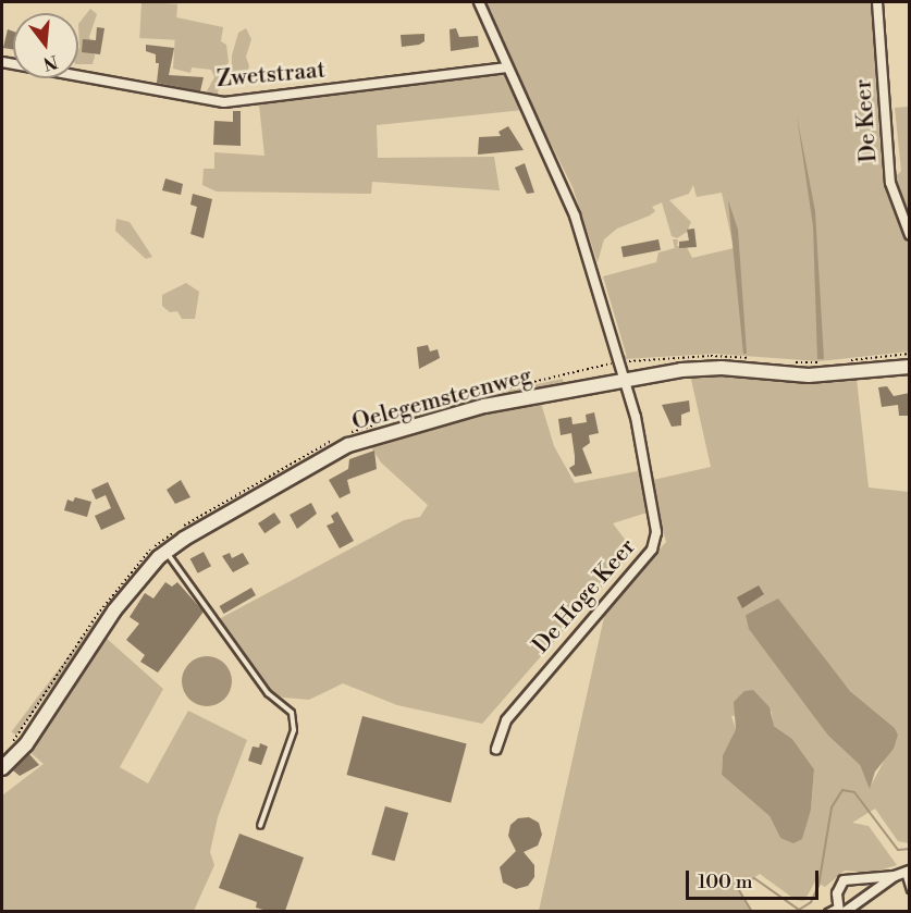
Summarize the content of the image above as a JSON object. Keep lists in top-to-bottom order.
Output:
{
  "streets": {
    "street": [
      "Zwetstraat",
      "De Keer",
      "Oelegemsteenweg",
      "De Hoge Keer"
    ]
  },
  "crossings": [
    ["Zwetstraat", "De Hoge Keer"],
    ["Oelegemsteenweg", "De Hoge Keer"]
  ],
  "scale_bar": "100 m",
  "north": "bottom"
}
